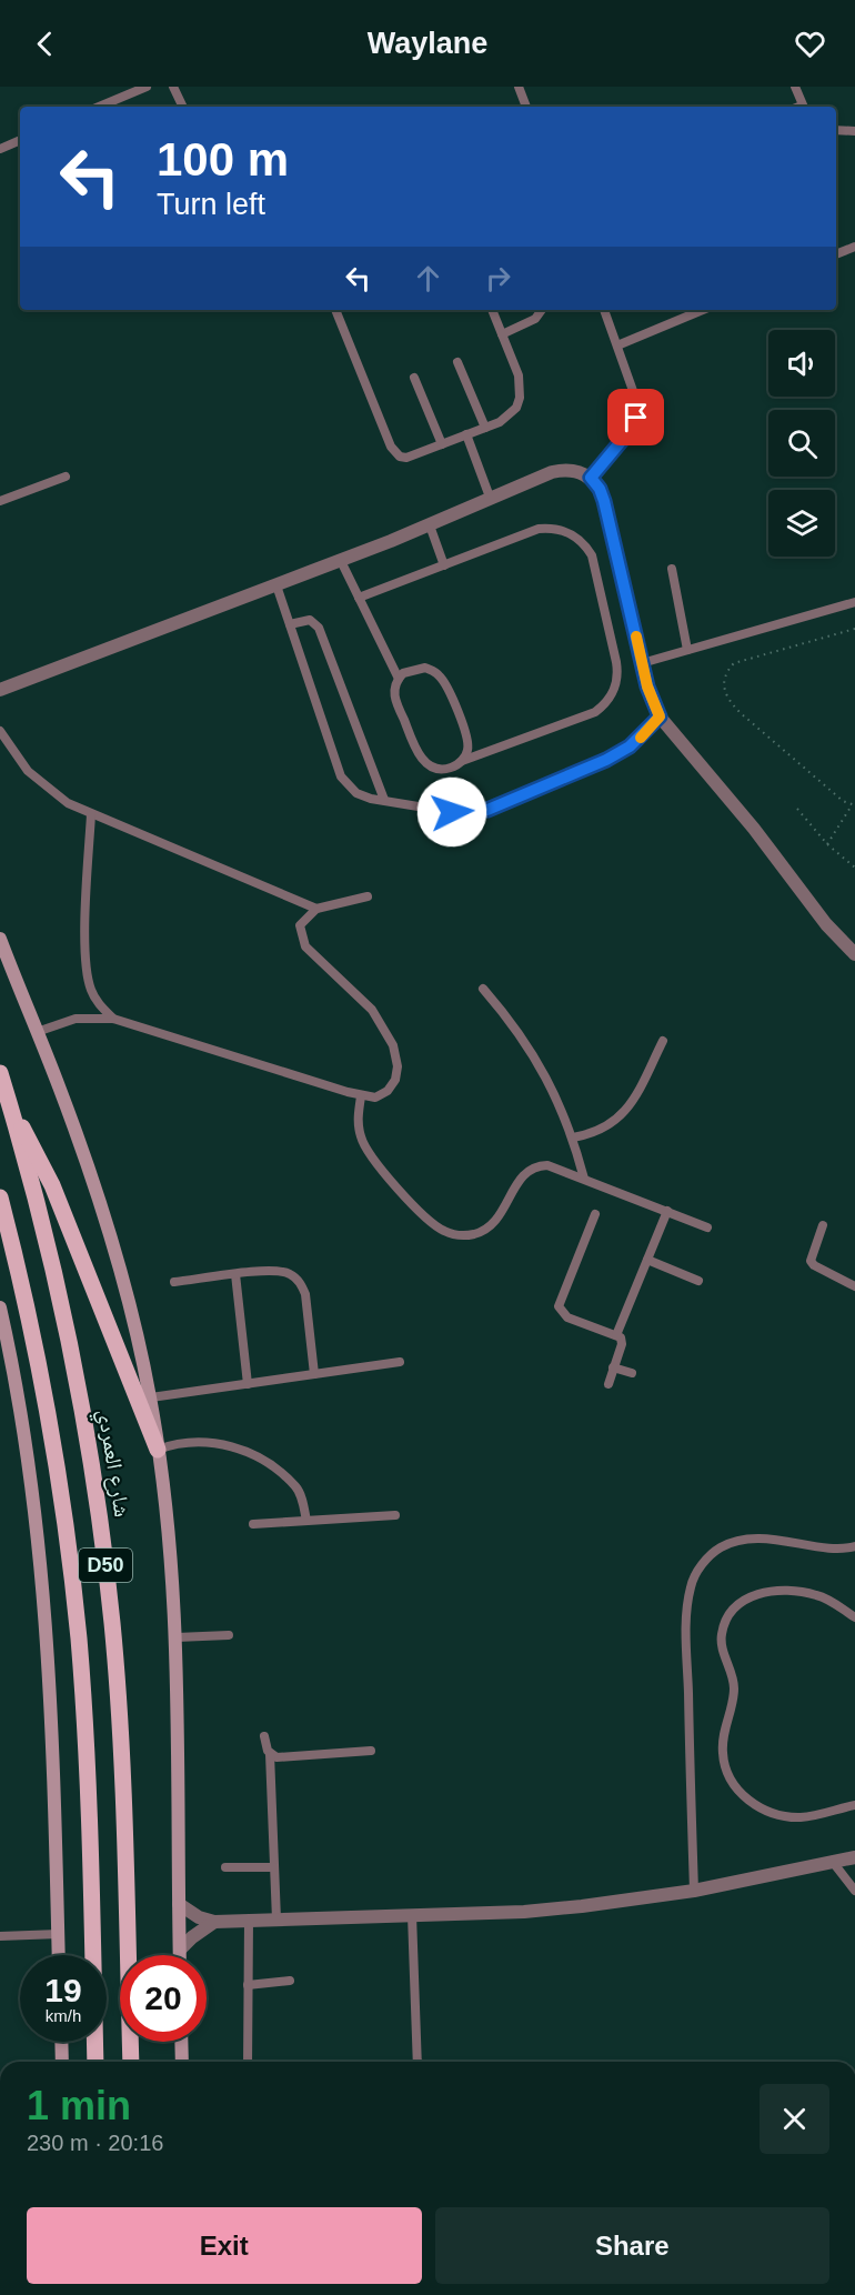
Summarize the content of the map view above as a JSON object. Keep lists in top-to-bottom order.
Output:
{
  "streets": {
    "main road": ["شارع العمردي", "D50"]
  },
  "page": {
    "header": "Waylane",
    "turn": ["100 m", "Turn left"],
    "speed": "19 km/h",
    "limit": "20",
    "heading": ["1 min", "230 m · 20:16"],
    "buttons": ["Exit", "Share"]
  }
}
